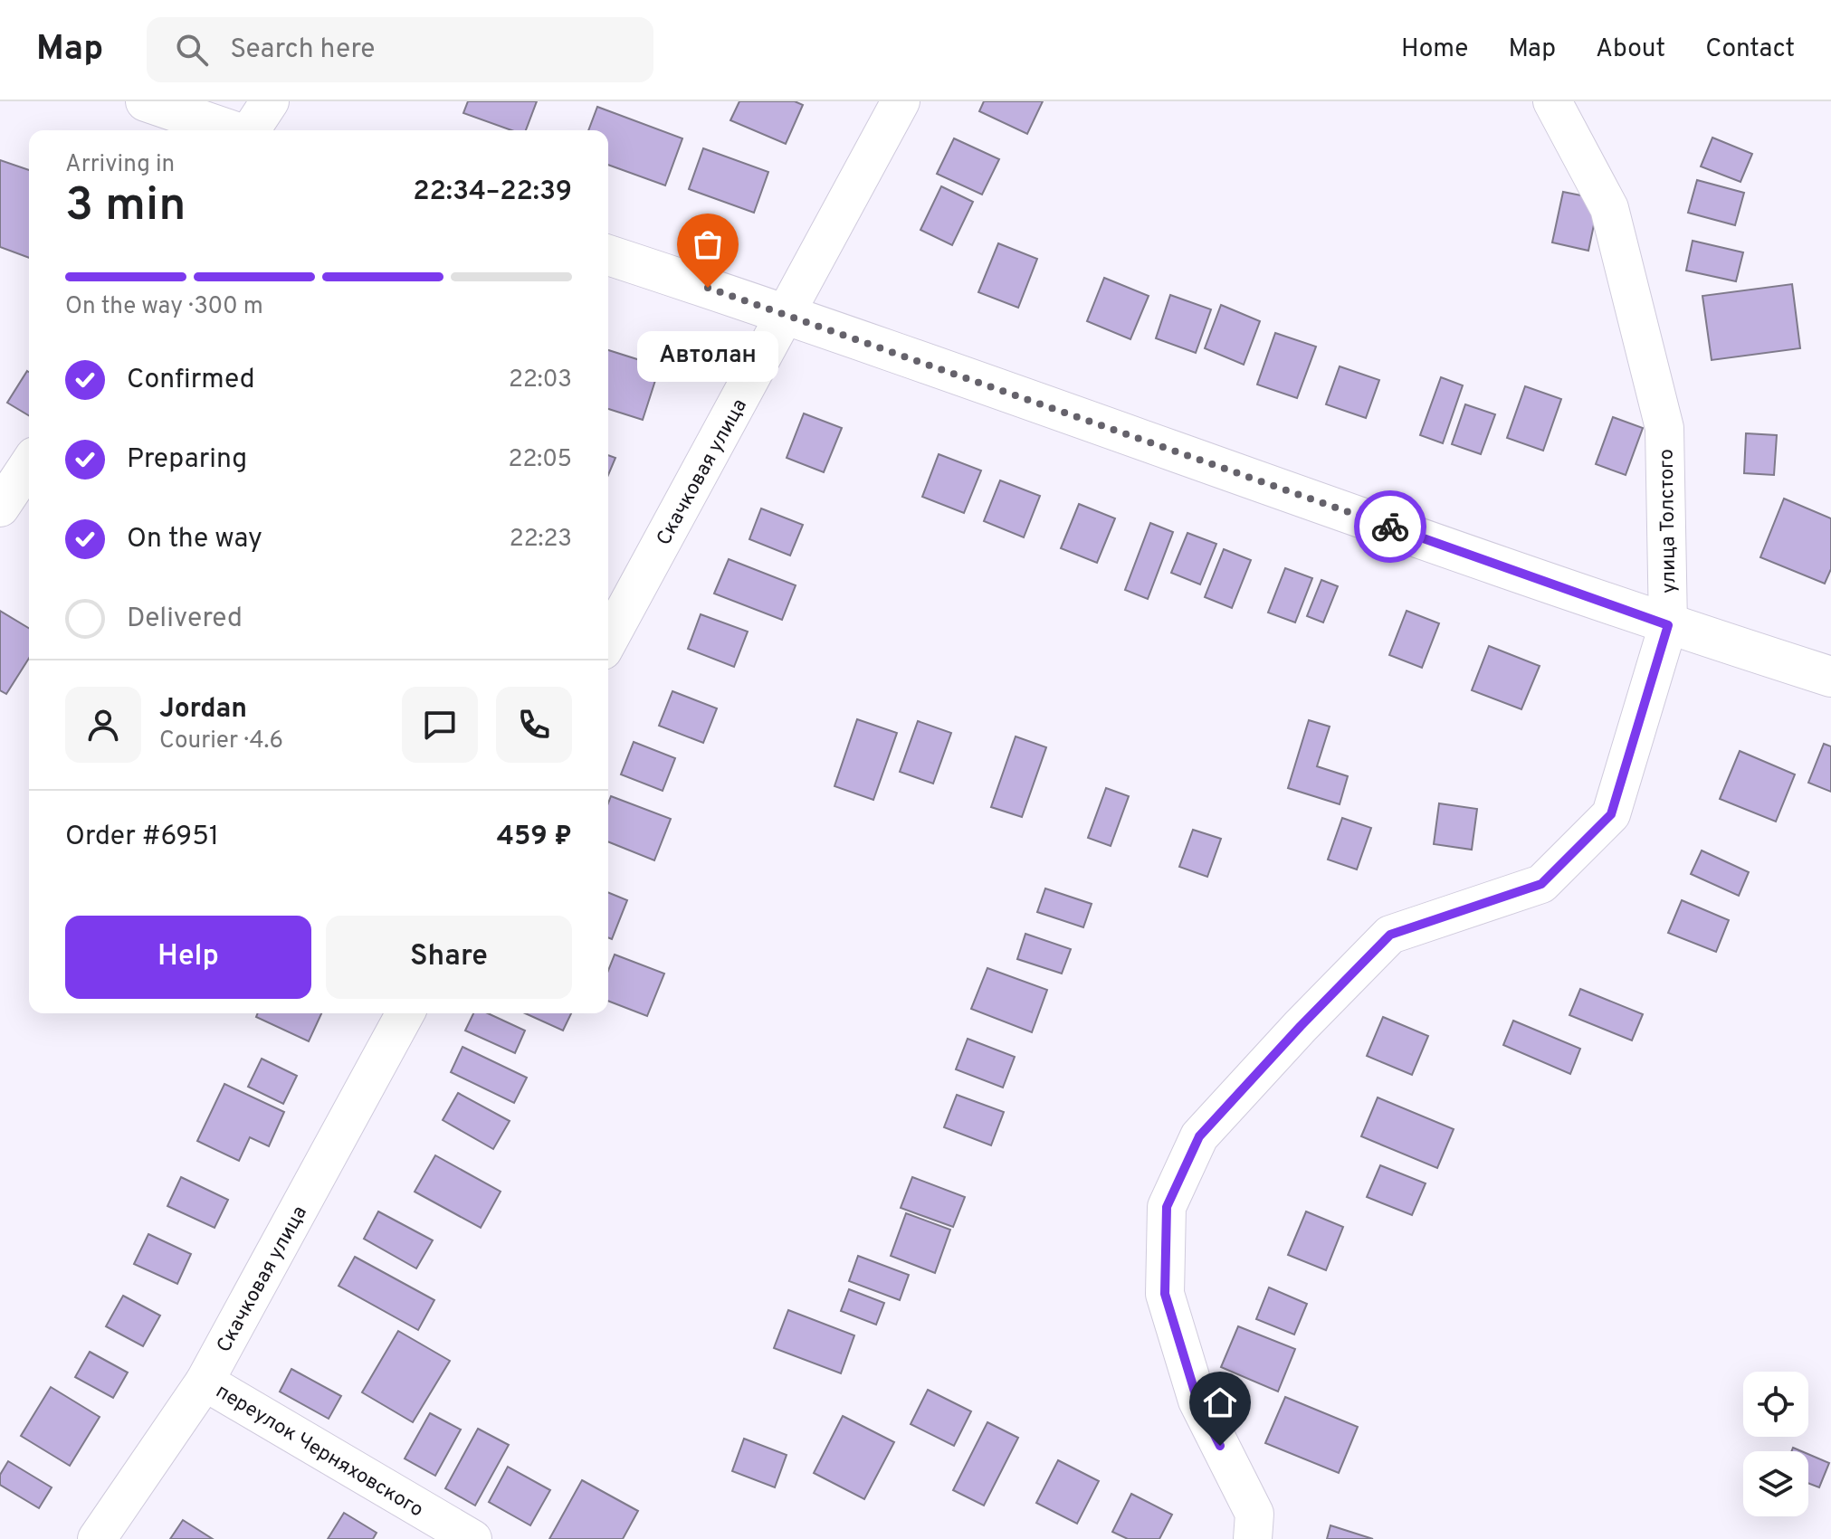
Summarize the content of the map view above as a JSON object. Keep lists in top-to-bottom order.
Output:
{
  "streets": {
    "street": ["Скачковая улица", "улица Толстого", "переулок Черняховского"]
  },
  "crossings": [
    ["Скачковая улица", "переулок Черняховского"]
  ],
  "places": ["Автолан"],
  "page": {
    "header": "Map",
    "search": "Search here",
    "nav": [
      "Home",
      "Map",
      "About",
      "Contact"
    ],
    "heading": ["3 min", "Arriving in", "22:34–22:39"],
    "panel": [
      "Jordan",
      "Courier · 4.6",
      "Order #6951",
      "459 ₽"
    ],
    "bar": "On the way · 300 m",
    "bubble": "Автолан",
    "list": [
      ["Confirmed", "22:03"],
      ["Preparing", "22:05"],
      ["On the way", "22:23"],
      "Delivered"
    ],
    "buttons": ["Help", "Share"]
  }
}
